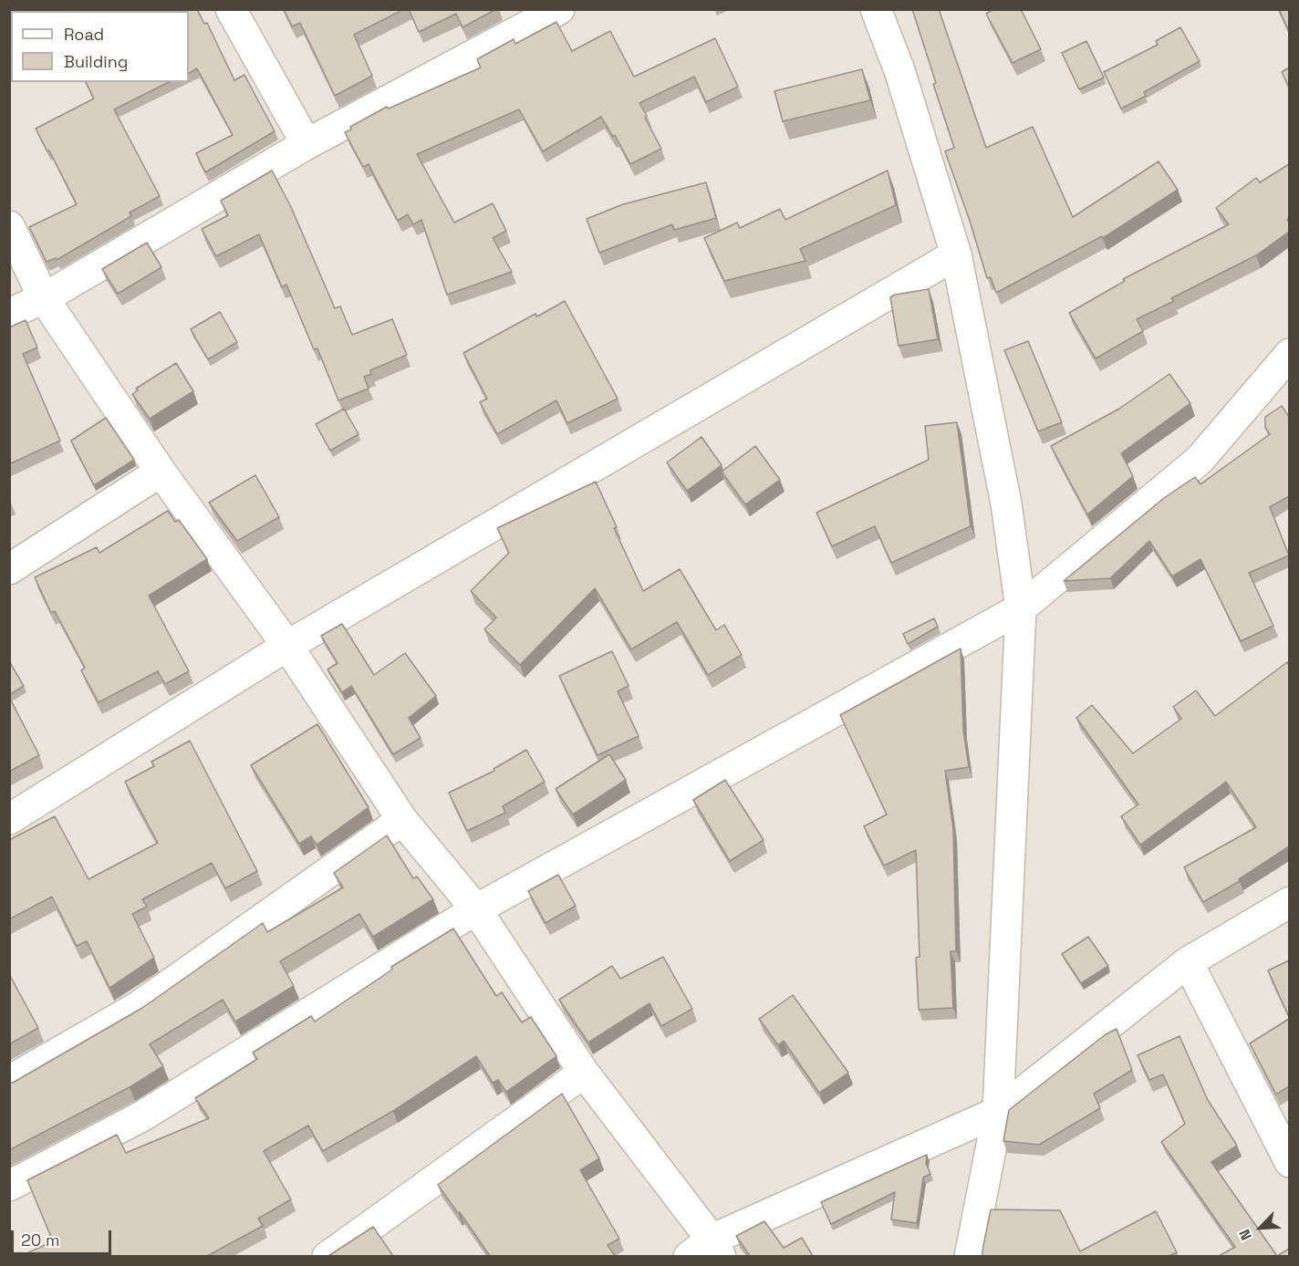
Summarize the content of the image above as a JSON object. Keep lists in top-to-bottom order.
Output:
{
  "legend": ["Road", "Building"],
  "scale_bar": "20 m",
  "north": "bottom left"
}
